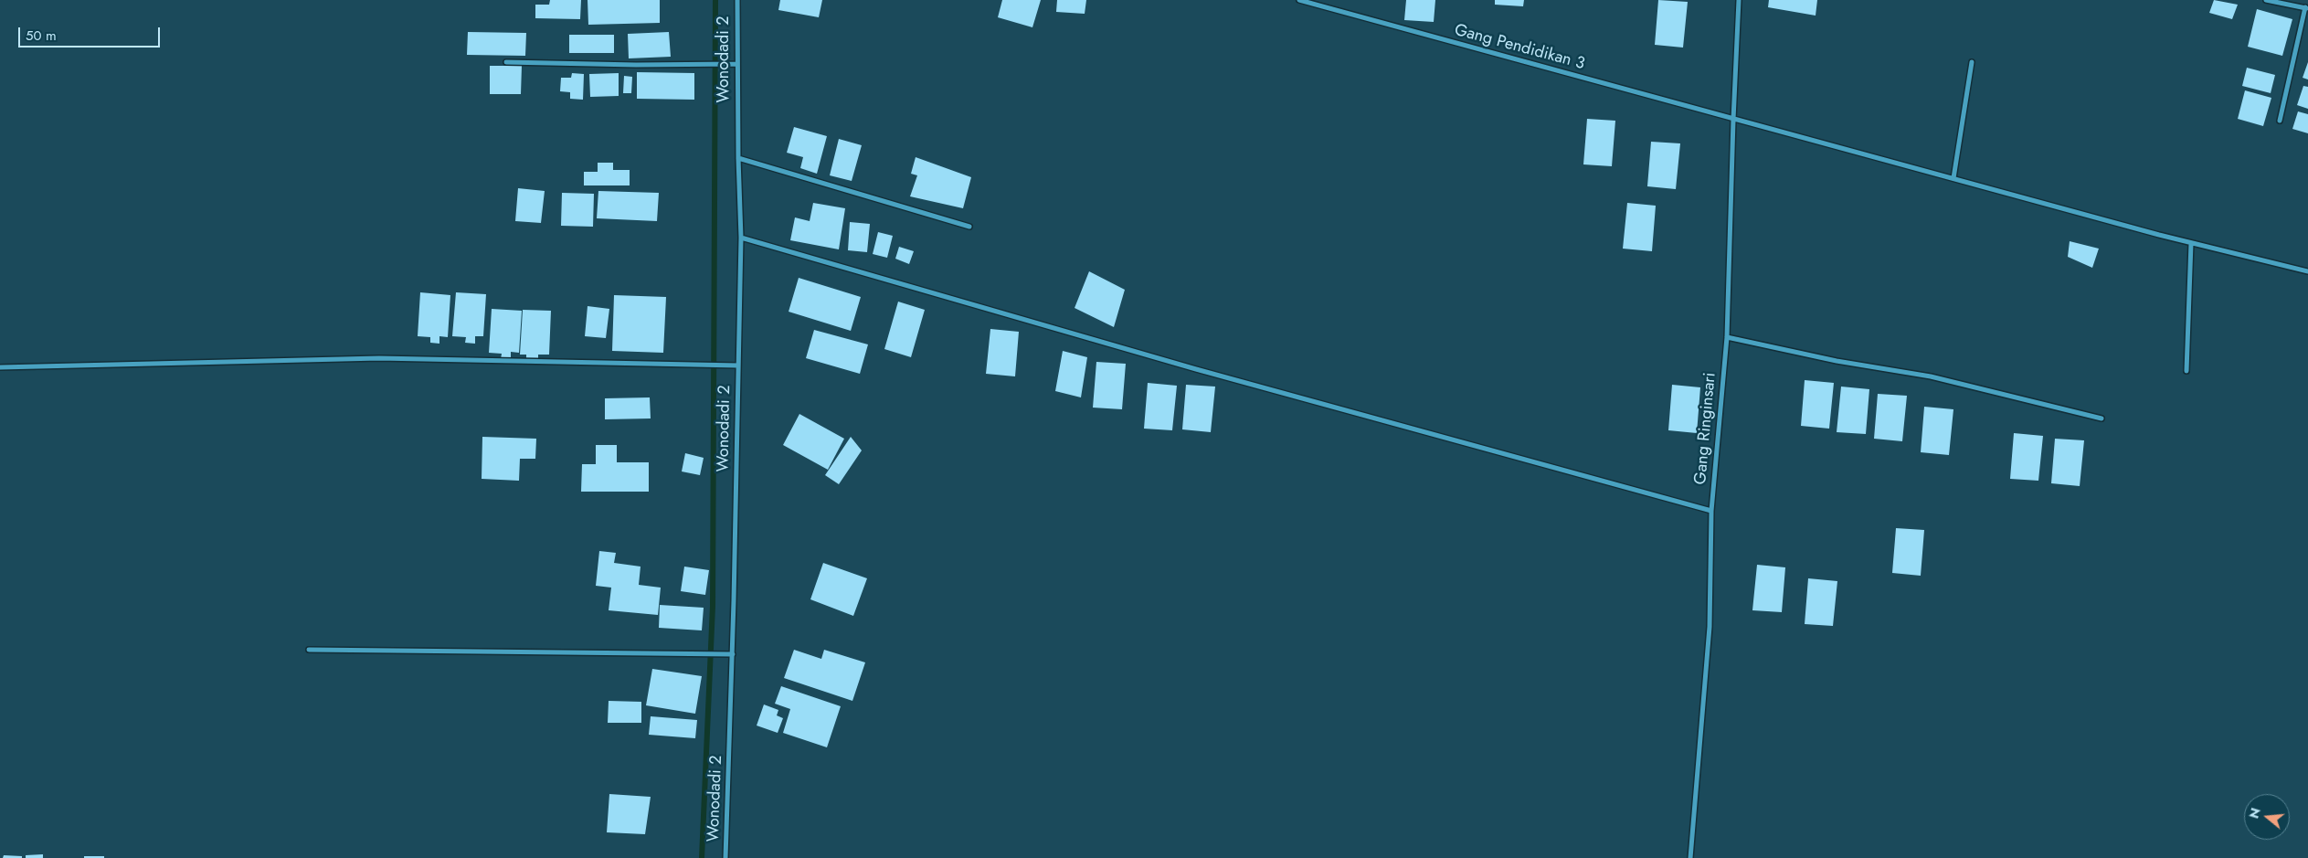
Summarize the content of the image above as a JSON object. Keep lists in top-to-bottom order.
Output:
{
  "streets": {
    "street": ["Gang Pendidikan 3", "Wonodadi 2", "Gang Ringinsari"]
  },
  "crossings": [
    ["Gang Pendidikan 3", "Gang Ringinsari"]
  ],
  "scale_bar": "50 m",
  "north": "left"
}
